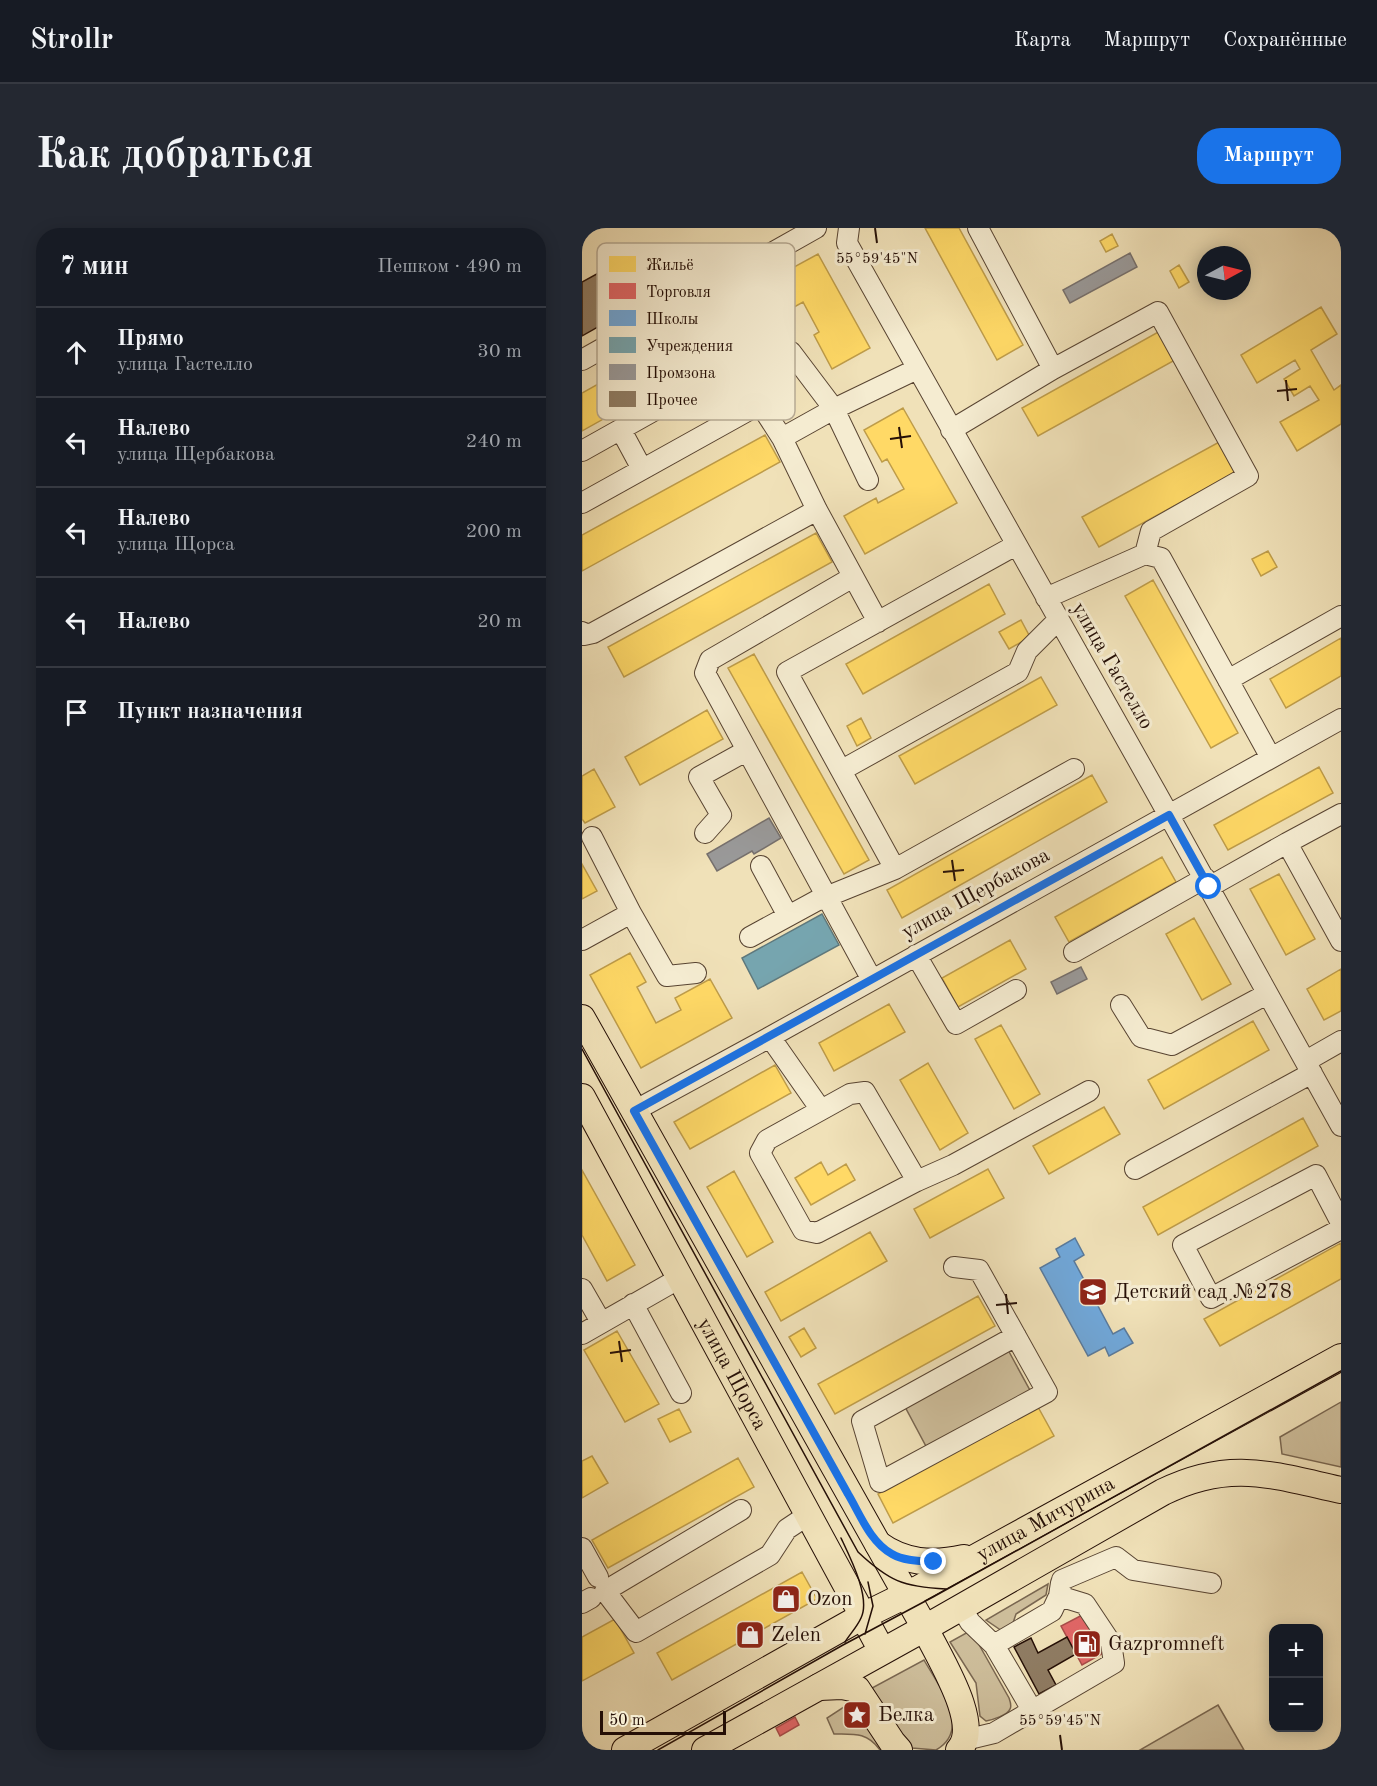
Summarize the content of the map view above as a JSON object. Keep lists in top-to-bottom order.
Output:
{
  "streets": {
    "main road": ["улица Щорса", "улица Мичурина"],
    "street": ["улица Гастелло", "улица Щербакова"]
  },
  "crossings": [
    ["улица Гастелло", "улица Щербакова"],
    ["улица Щербакова", "улица Щорса"],
    ["улица Щорса", "улица Мичурина"]
  ],
  "places": {
    "school or university": ["Детский сад №278"],
    "shop": ["Ozon", "Zelen"],
    "fuel station": ["Gazpromneft"],
    "place": ["Белка"]
  },
  "legend": [
    "Жильё",
    "Торговля",
    "Школы",
    "Учреждения",
    "Промзона",
    "Прочее"
  ],
  "scale_bar": "50 m",
  "north": "right",
  "page": {
    "header": "Strollr",
    "nav": ["Карта", "Маршрут", "Сохранённые"],
    "buttons": "Маршрут",
    "title": "Как добраться",
    "heading": ["7 мин", "Пешком · 490 m"],
    "list": [
      ["Прямо", "улица Гастелло", "30 m"],
      ["Налево", "улица Щербакова", "240 m"],
      ["Налево", "улица Щорса", "200 m"],
      ["Налево", "20 m"],
      "Пункт назначения"
    ],
    "map_buttons": ["+", "−"],
    "scale": "50 m"
  },
  "coordinates": ["55°59'45\"N"]
}
